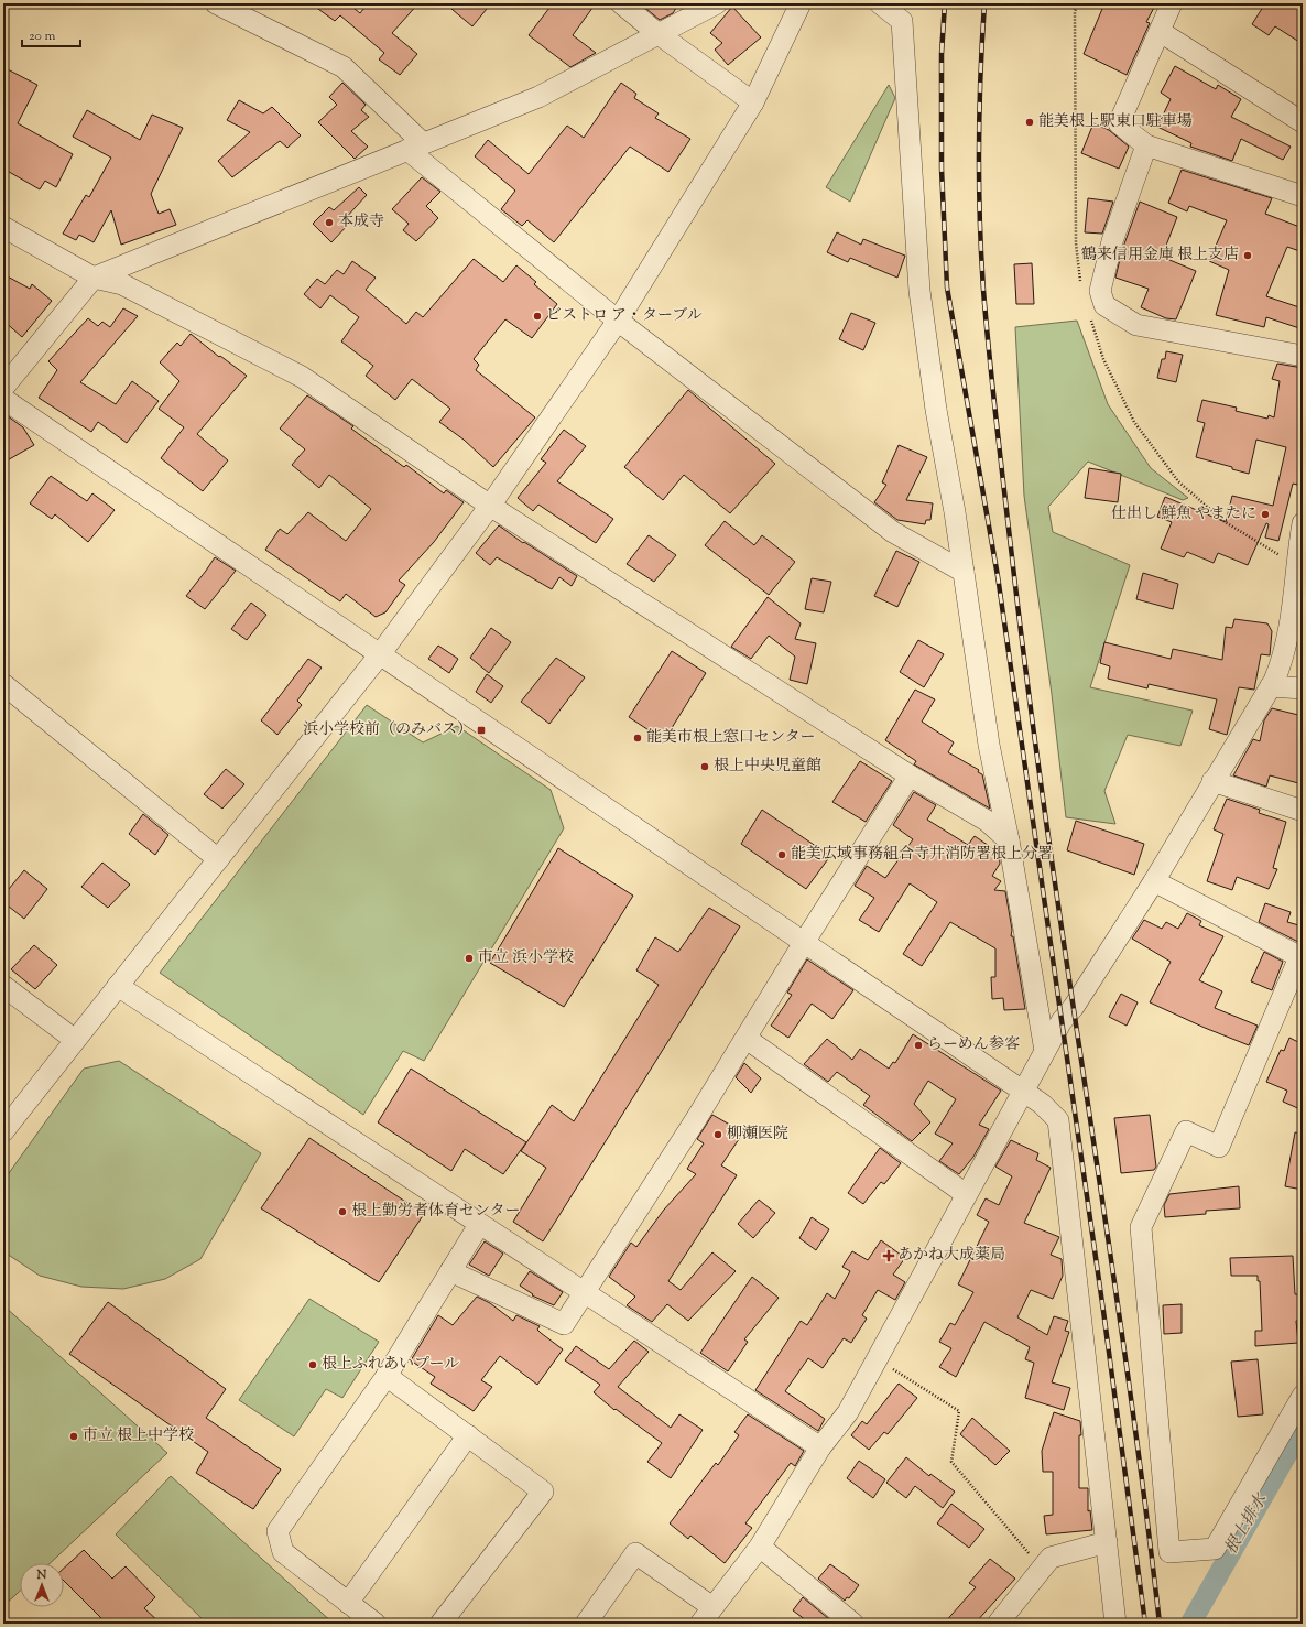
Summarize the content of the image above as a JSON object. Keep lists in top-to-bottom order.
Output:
{
  "water": ["根上排水"],
  "places": {
    "other": [
      "能美根上駅東口駐車場",
      "本成寺",
      "鶴来信用金庫 根上支店",
      "ビストロ ア・ターブル",
      "仕出し 鮮魚 やまたに",
      "能美市根上窓口センター",
      "根上中央児童館",
      "能美広域事務組合寺井消防署根上分署",
      "市立 浜小学校",
      "らーめん参客",
      "柳瀬医院",
      "根上勤労者体育センター",
      "根上ふれあいプール",
      "市立 根上中学校"
    ],
    "transit": ["浜小学校前（のみバス）"],
    "health": ["あかね大成薬局"]
  },
  "scale_bar": "20 m",
  "north": "top"
}
